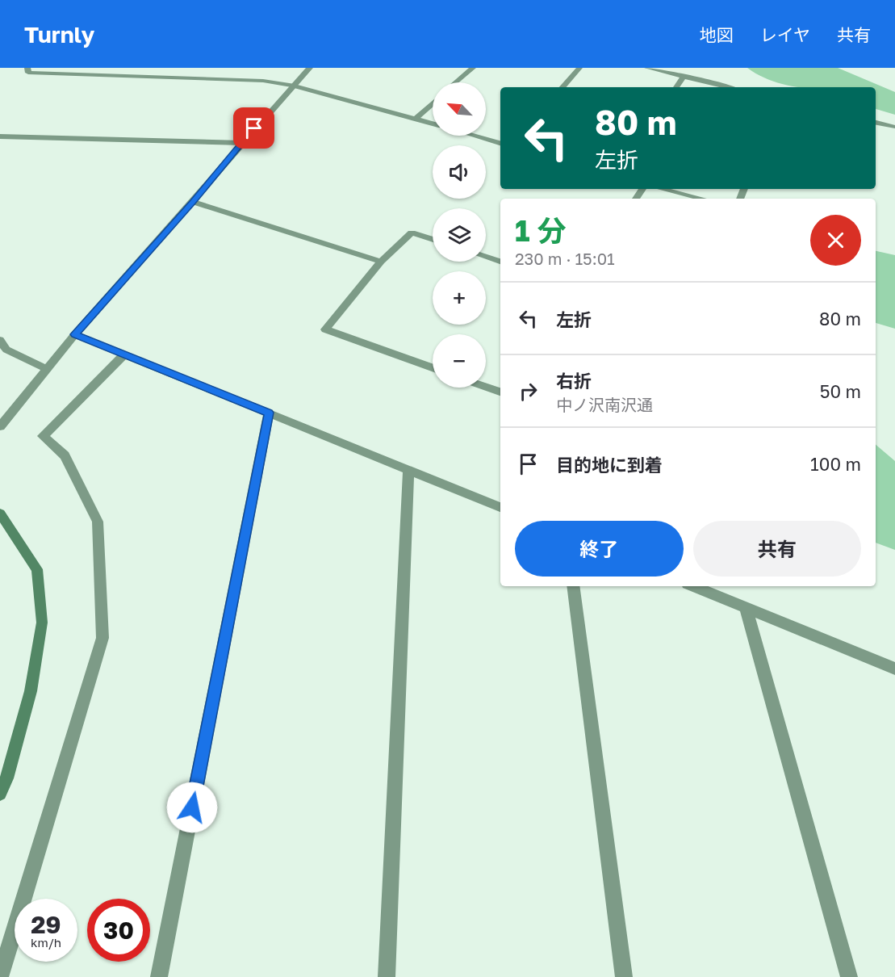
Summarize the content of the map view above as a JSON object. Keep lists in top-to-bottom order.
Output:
{
  "north": "top left",
  "page": {
    "header": "Turnly",
    "nav": ["地図", "レイヤ", "共有"],
    "map_buttons": ["+", "−"],
    "turn": ["80 m", "左折"],
    "heading": ["1 分", "230 m · 15:01"],
    "list": [
      {
        "name": "左折",
        "value": "80 m"
      },
      {
        "name": "右折",
        "note": "中ノ沢南沢通",
        "value": "50 m"
      },
      {
        "name": "目的地に到着",
        "value": "100 m"
      }
    ],
    "buttons": ["終了", "共有"],
    "speed": "29 km/h",
    "limit": "30"
  }
}
